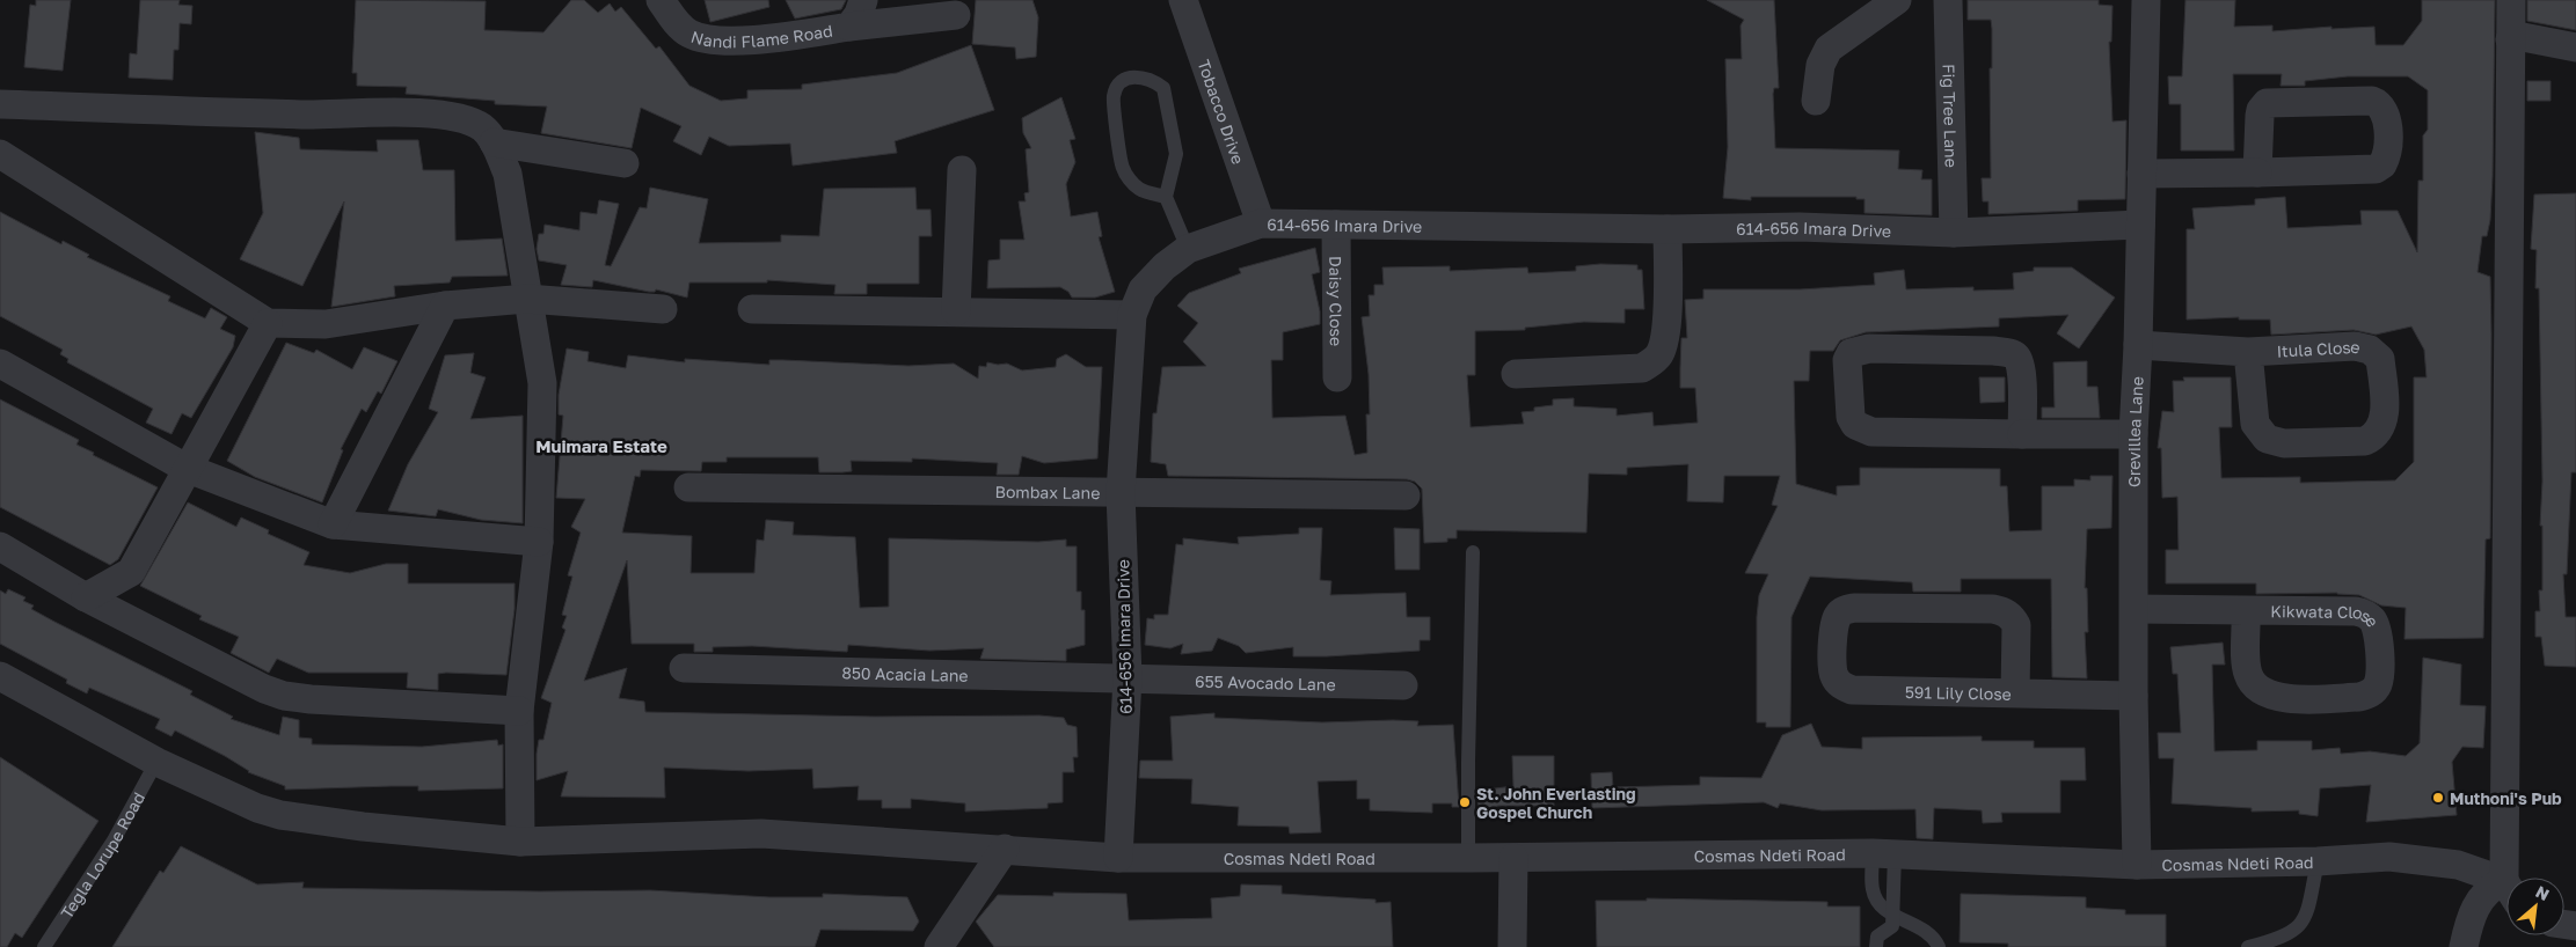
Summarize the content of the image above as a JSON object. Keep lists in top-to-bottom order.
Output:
{
  "streets": {
    "street": [
      "Nandi Flame Road",
      "Tobacco Drive",
      "Fig Tree Lane",
      "614-656 Imara Drive",
      "Daisy Close",
      "Itula Close",
      "Grevillea Lane",
      "Bombax Lane",
      "Kikwata Close",
      "850 Acacia Lane",
      "655 Avocado Lane",
      "591 Lily Close",
      "Cosmas Ndeti Road"
    ],
    "lane": ["Tegla Lorupe Road"]
  },
  "crossings": [
    ["Tobacco Drive", "614-656 Imara Drive"],
    ["Fig Tree Lane", "614-656 Imara Drive"],
    ["614-656 Imara Drive", "Daisy Close"],
    ["614-656 Imara Drive", "Grevillea Lane"],
    ["614-656 Imara Drive", "Bombax Lane"],
    ["614-656 Imara Drive", "850 Acacia Lane"],
    ["614-656 Imara Drive", "655 Avocado Lane"],
    ["614-656 Imara Drive", "Cosmas Ndeti Road"],
    ["Grevillea Lane", "591 Lily Close"],
    ["Grevillea Lane", "Cosmas Ndeti Road"],
    ["850 Acacia Lane", "655 Avocado Lane"],
    ["Cosmas Ndeti Road", "Tegla Lorupe Road"]
  ],
  "districts": ["Muimara Estate"],
  "places": ["Muthoni's Pub", "St. John Everlasting Gospel Church"],
  "north": "top right"
}
